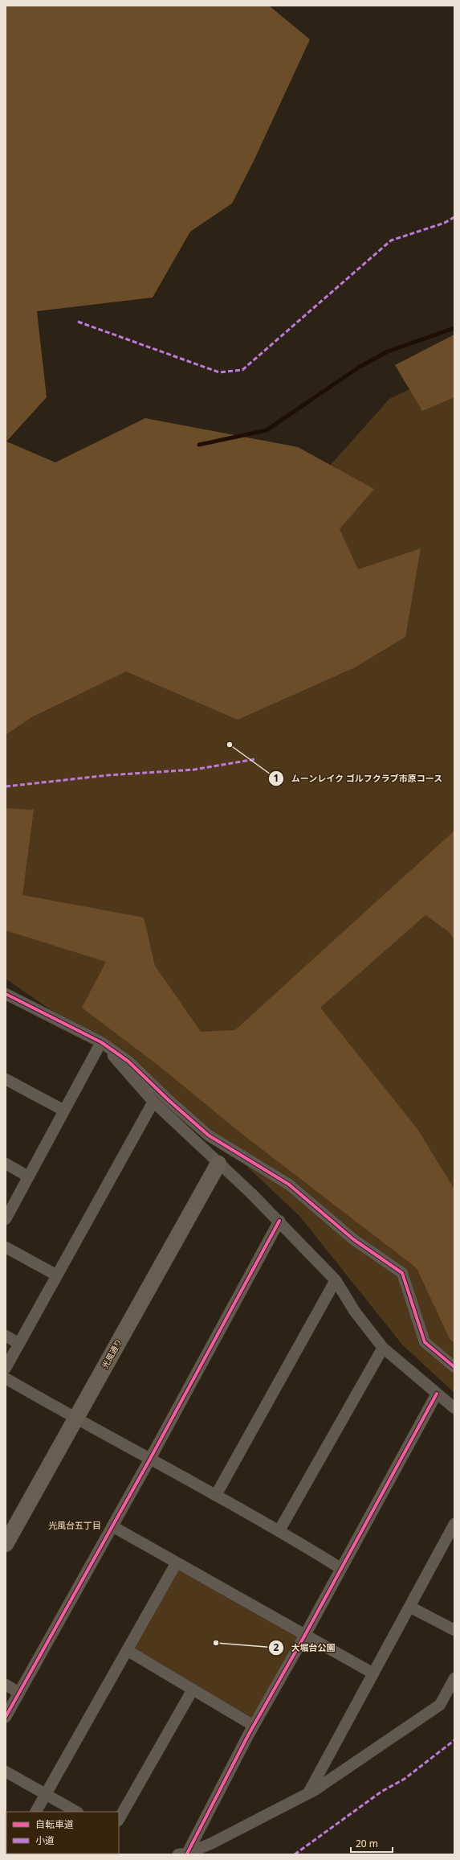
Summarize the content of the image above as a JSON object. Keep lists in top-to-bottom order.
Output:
{
  "streets": {
    "street": ["光風通り"]
  },
  "districts": ["光風台五丁目"],
  "places": ["ムーンレイク ゴルフクラブ市原コース", "大堀台公園"],
  "legend": ["自転車道", "小道"],
  "scale_bar": "20 m"
}
